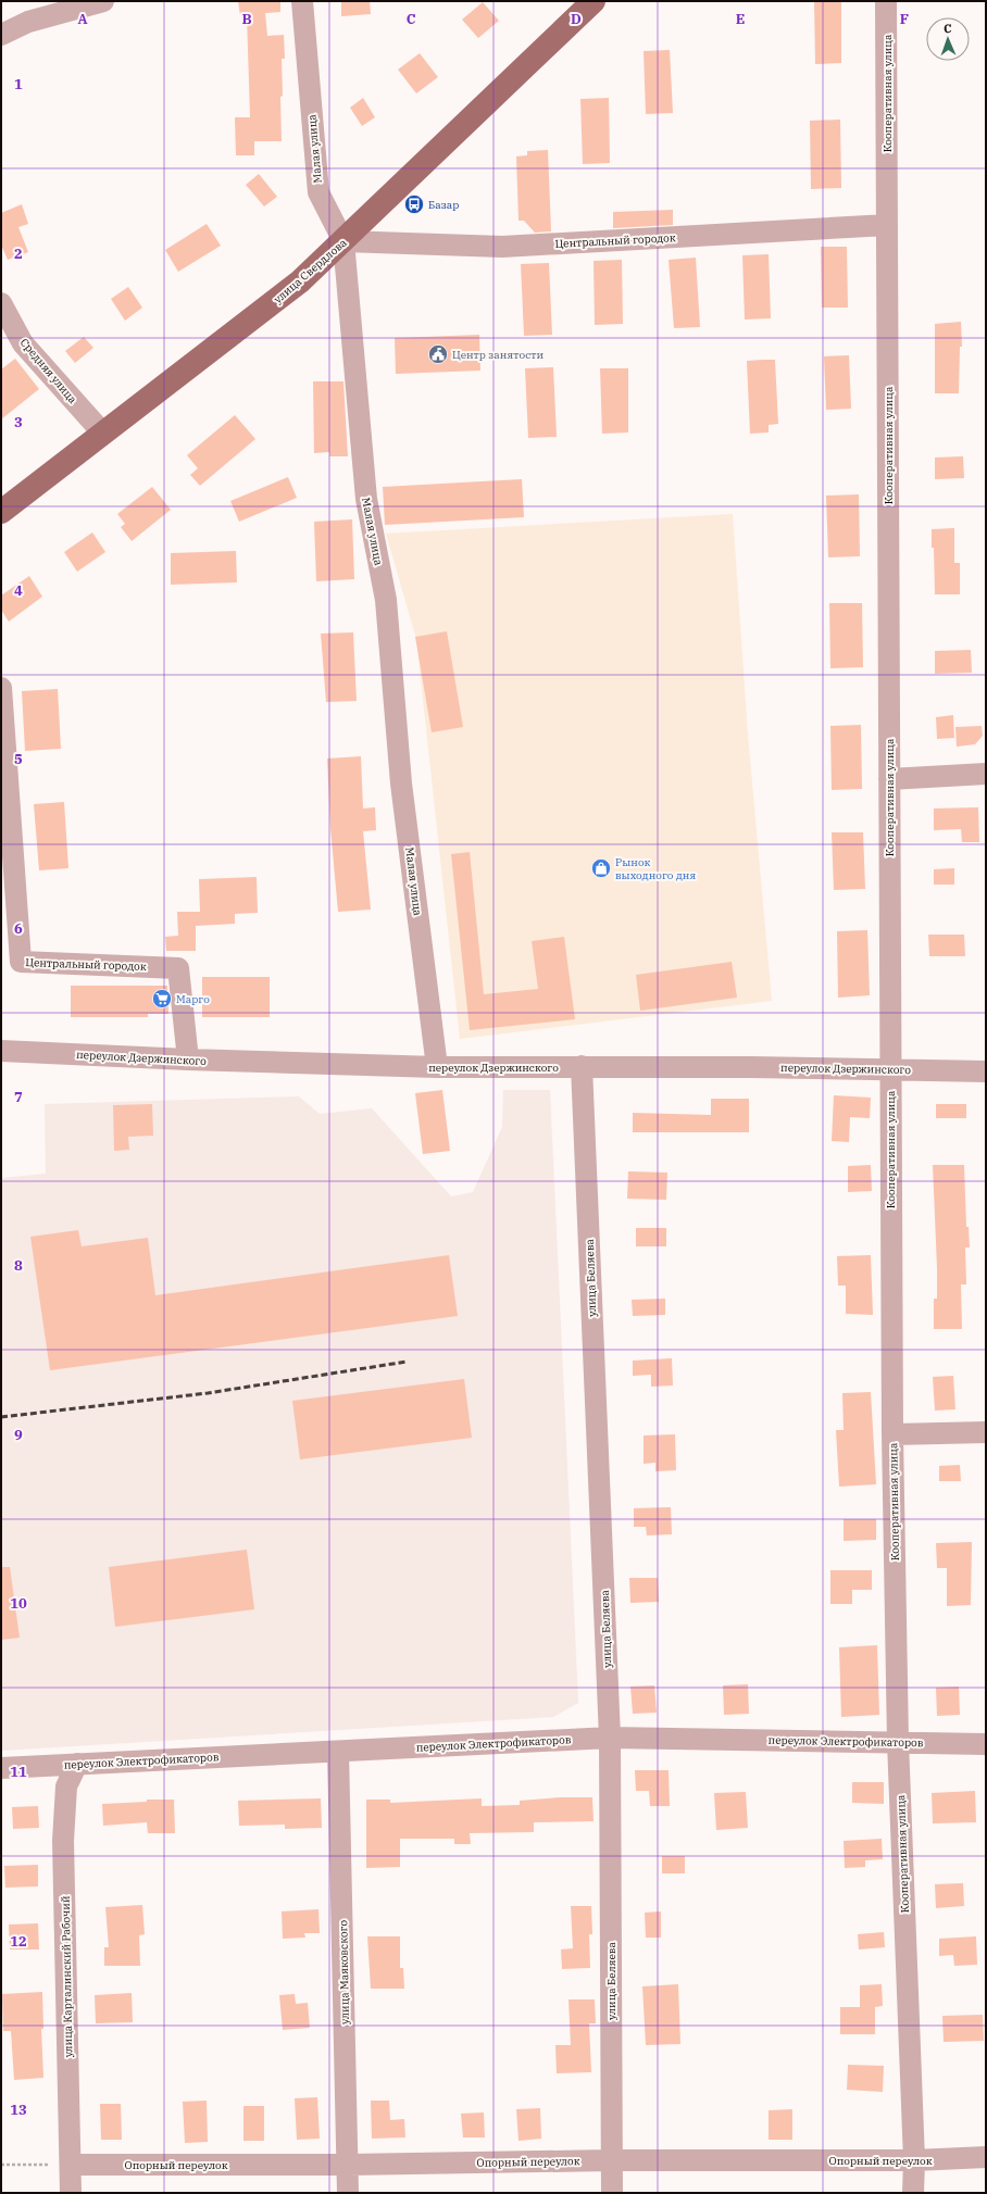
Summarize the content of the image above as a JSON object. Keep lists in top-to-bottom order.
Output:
{
  "streets": {
    "main road": ["улица Свердлова"],
    "street": [
      "Кооперативная улица",
      "Малая улица",
      "Центральный городок",
      "Средняя улица",
      "переулок Дзержинского",
      "улица Беляева",
      "переулок Электрофикаторов",
      "улица Маяковского",
      "улица Карталинский Рабочий",
      "Опорный переулок"
    ]
  },
  "crossings": [
    ["Кооперативная улица", "Центральный городок"],
    ["Кооперативная улица", "переулок Дзержинского"],
    ["Кооперативная улица", "переулок Электрофикаторов"],
    ["Кооперативная улица", "Опорный переулок"],
    ["Малая улица", "Центральный городок"],
    ["Малая улица", "улица Свердлова"],
    ["Малая улица", "переулок Дзержинского"],
    ["Центральный городок", "улица Свердлова"],
    ["Центральный городок", "переулок Дзержинского"],
    ["улица Свердлова", "Средняя улица"],
    ["переулок Дзержинского", "улица Беляева"],
    ["улица Беляева", "переулок Электрофикаторов"],
    ["улица Беляева", "Опорный переулок"],
    ["переулок Электрофикаторов", "улица Маяковского"],
    ["переулок Электрофикаторов", "улица Карталинский Рабочий"],
    ["улица Маяковского", "Опорный переулок"],
    ["улица Карталинский Рабочий", "Опорный переулок"]
  ],
  "places": {
    "bus stop": ["Базар"],
    "public building": ["Центр занятости"],
    "shop": ["Рынок выходного дня"],
    "supermarket": ["Марго"]
  },
  "north": "top",
  "grid": {
    "columns": [
      "A",
      "B",
      "C",
      "D",
      "E",
      "F"
    ],
    "rows": [
      "1",
      "2",
      "3",
      "4",
      "5",
      "6",
      "7",
      "8",
      "9",
      "10",
      "11",
      "12",
      "13"
    ]
  }
}
